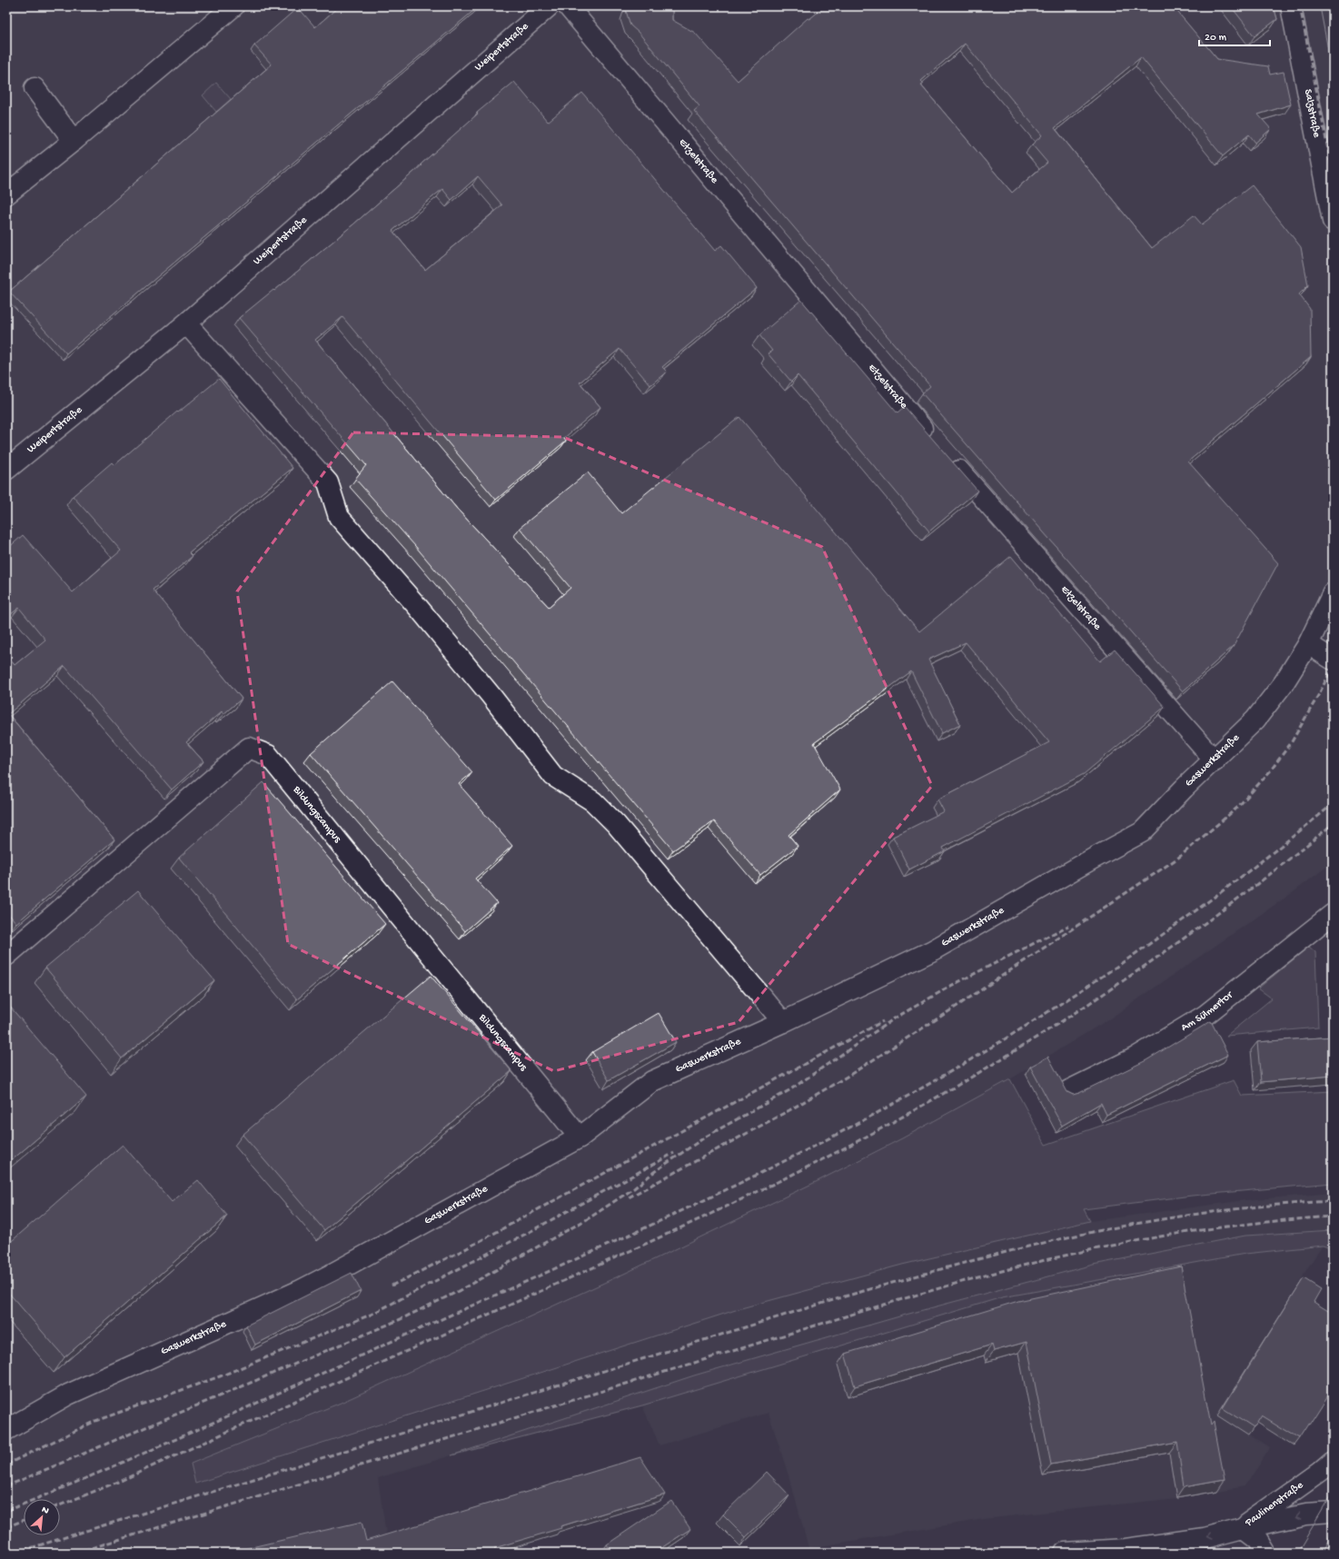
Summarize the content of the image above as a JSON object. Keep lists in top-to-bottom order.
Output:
{
  "streets": {
    "street": [
      "Weipertstraße",
      "Salzstraße",
      "Etzelstraße",
      "Gaswerkstraße",
      "Bildungscampus",
      "Am Sülmertor",
      "Paulinenstraße"
    ]
  },
  "crossings": [
    ["Etzelstraße", "Gaswerkstraße"],
    ["Gaswerkstraße", "Bildungscampus"]
  ],
  "scale_bar": "20 m",
  "north": "top right"
}
